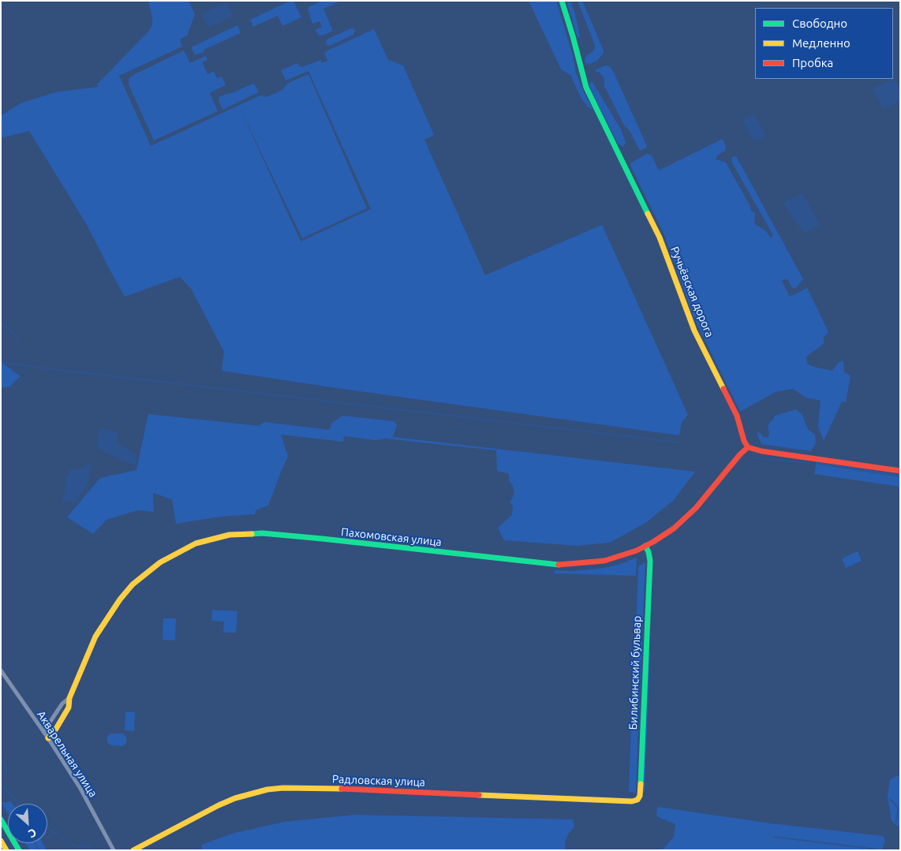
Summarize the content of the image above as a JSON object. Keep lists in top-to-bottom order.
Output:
{
  "streets": {
    "main road": [
      "Ручьёвская дорога",
      "Пахомовская улица",
      "Билибинский бульвар",
      "Радловская улица"
    ],
    "street": ["Акварельная улица"]
  },
  "crossings": [
    ["Ручьёвская дорога", "Пахомовская улица"],
    ["Пахомовская улица", "Билибинский бульвар"],
    ["Пахомовская улица", "Акварельная улица"],
    ["Билибинский бульвар", "Радловская улица"]
  ],
  "legend": ["Свободно", "Медленно", "Пробка"],
  "north": "bottom right"
}
